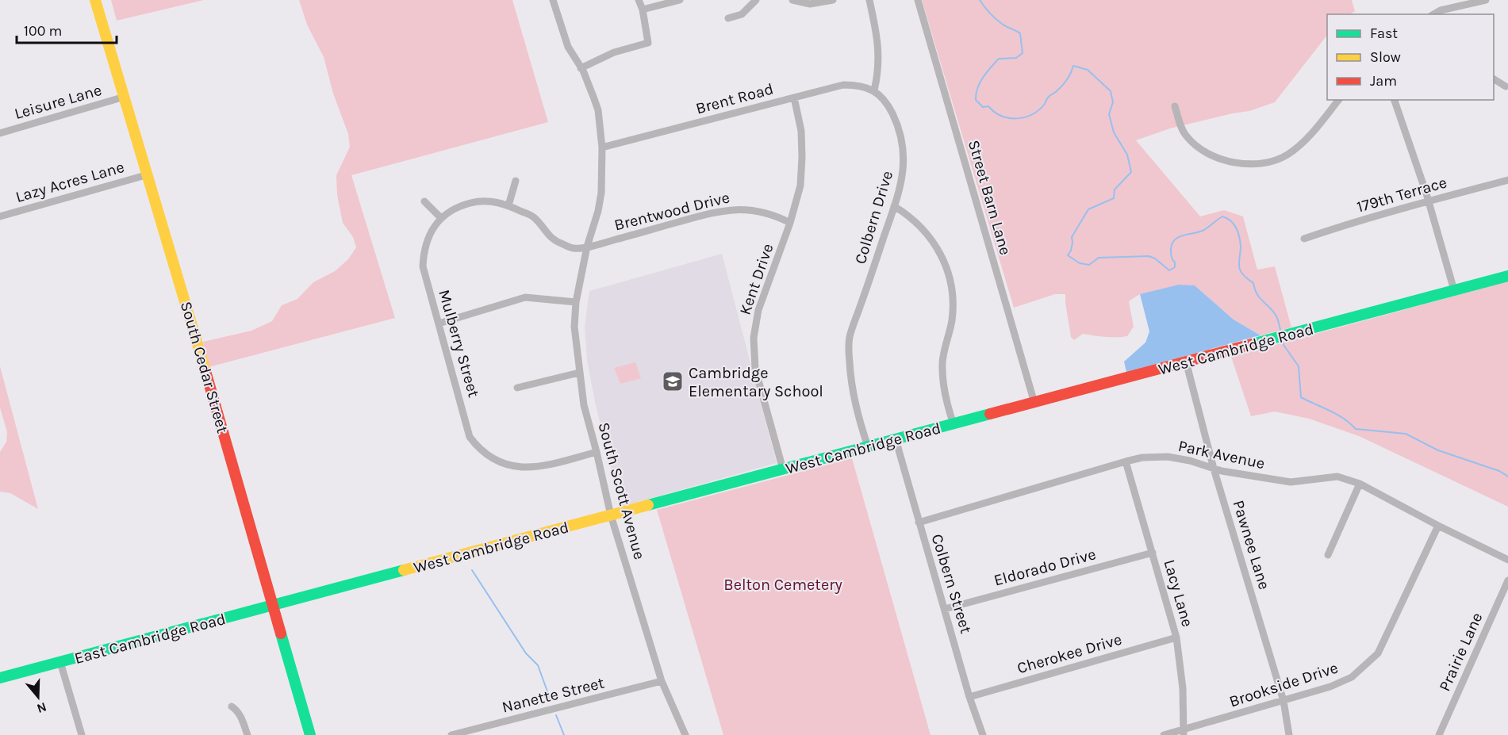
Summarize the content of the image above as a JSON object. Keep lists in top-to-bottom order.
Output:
{
  "streets": {
    "street": [
      "Brent Road",
      "Leisure Lane",
      "Lazy Acres Lane",
      "179th Terrace",
      "Street Barn Lane",
      "Brentwood Drive",
      "Colbern Drive",
      "Kent Drive",
      "Mulberry Street",
      "West Cambridge Road",
      "South Cedar Street",
      "Park Avenue",
      "South Scott Avenue",
      "Pawnee Lane",
      "Eldorado Drive",
      "Colbern Street",
      "Lacy Lane",
      "East Cambridge Road",
      "Prairie Lane",
      "Cherokee Drive",
      "Brookside Drive",
      "Nanette Street"
    ]
  },
  "crossings": [
    ["Brent Road", "Brentwood Drive"],
    ["Brent Road", "Colbern Drive"],
    ["Brent Road", "Kent Drive"],
    ["Leisure Lane", "South Cedar Street"],
    ["Lazy Acres Lane", "South Cedar Street"],
    ["Street Barn Lane", "West Cambridge Road"],
    ["Brentwood Drive", "Kent Drive"],
    ["Brentwood Drive", "Mulberry Street"],
    ["Brentwood Drive", "South Scott Avenue"],
    ["Colbern Drive", "West Cambridge Road"],
    ["Kent Drive", "West Cambridge Road"],
    ["Mulberry Street", "South Scott Avenue"],
    ["West Cambridge Road", "South Cedar Street"],
    ["West Cambridge Road", "South Scott Avenue"],
    ["West Cambridge Road", "Pawnee Lane"],
    ["West Cambridge Road", "Colbern Street"],
    ["West Cambridge Road", "East Cambridge Road"],
    ["South Cedar Street", "East Cambridge Road"],
    ["Park Avenue", "Pawnee Lane"],
    ["Park Avenue", "Colbern Street"],
    ["Park Avenue", "Lacy Lane"],
    ["Park Avenue", "Brookside Drive"],
    ["South Scott Avenue", "Nanette Street"],
    ["Pawnee Lane", "Brookside Drive"],
    ["Eldorado Drive", "Colbern Street"],
    ["Eldorado Drive", "Lacy Lane"],
    ["Colbern Street", "Cherokee Drive"],
    ["Lacy Lane", "Cherokee Drive"],
    ["Lacy Lane", "Brookside Drive"]
  ],
  "parks": ["Belton Cemetery"],
  "places": {
    "school or university": ["Cambridge Elementary School"]
  },
  "legend": ["Fast", "Slow", "Jam"],
  "scale_bar": "100 m",
  "north": "bottom"
}
